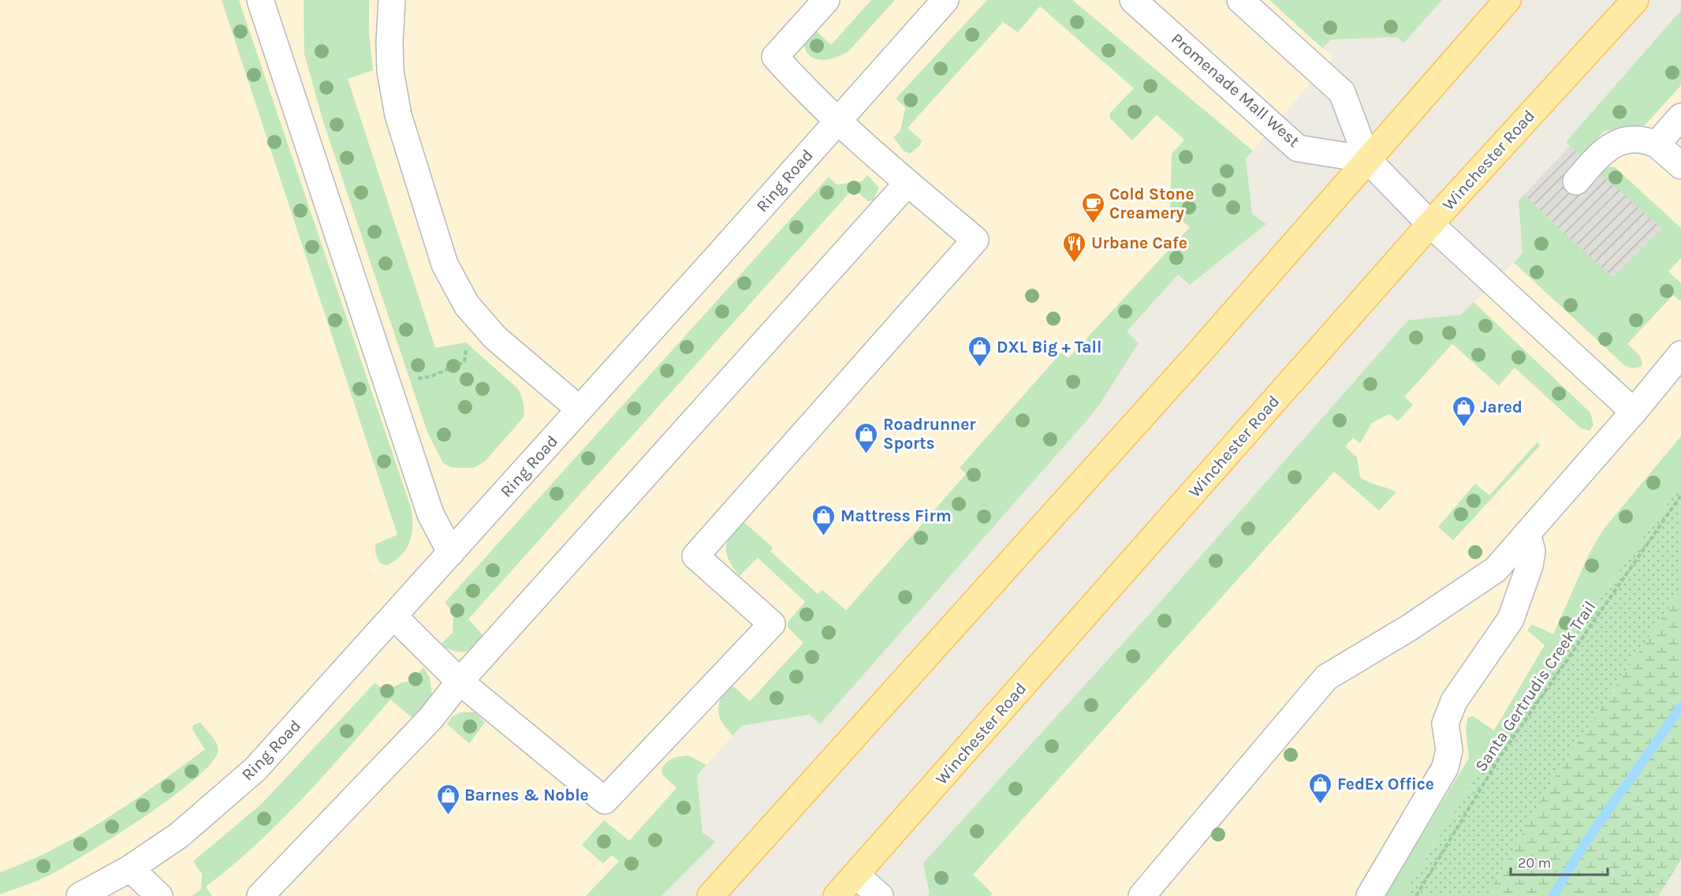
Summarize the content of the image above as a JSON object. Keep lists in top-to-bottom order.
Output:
{
  "streets": {
    "main road": ["Winchester Road"],
    "street": ["Promenade Mall West", "Ring Road"],
    "path": ["Santa Gertrudis Creek Trail"]
  },
  "places": {
    "cafe": ["Cold Stone Creamery"],
    "restaurant": ["Urbane Cafe"],
    "shop": [
      "DXL Big + Tall",
      "Jared",
      "Roadrunner Sports",
      "Mattress Firm",
      "FedEx Office",
      "Barnes & Noble"
    ]
  },
  "scale_bar": "20 m"
}
